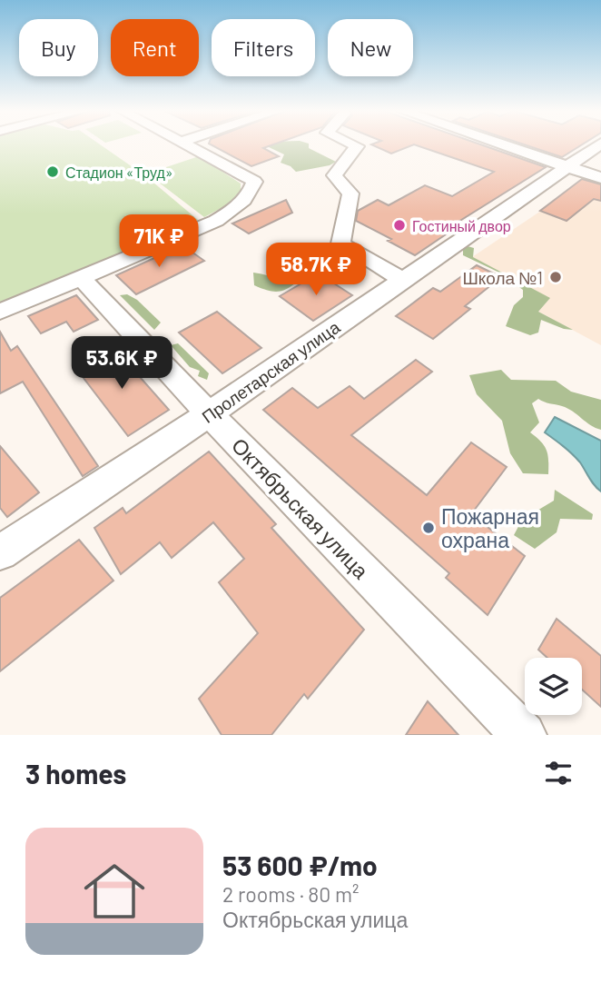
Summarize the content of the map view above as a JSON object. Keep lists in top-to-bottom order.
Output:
{
  "streets": {
    "street": ["Пролетарская улица", "Октябрьская улица"]
  },
  "crossings": [
    ["Пролетарская улица", "Октябрьская улица"]
  ],
  "places": [
    "Стадион «Труд»",
    "Гостиный двор",
    "Школа №1",
    "Пожарная охрана"
  ],
  "page": {
    "chip": [
      "Buy",
      "Rent",
      "Filters",
      "New"
    ],
    "price": ["71K ₽", "58.7K ₽", "53.6K ₽"],
    "heading": "3 homes",
    "list": [
      {
        "name": "53 600 ₽/mo",
        "note": "2 rooms · 80 m² · Октябрьская улица"
      }
    ]
  }
}
